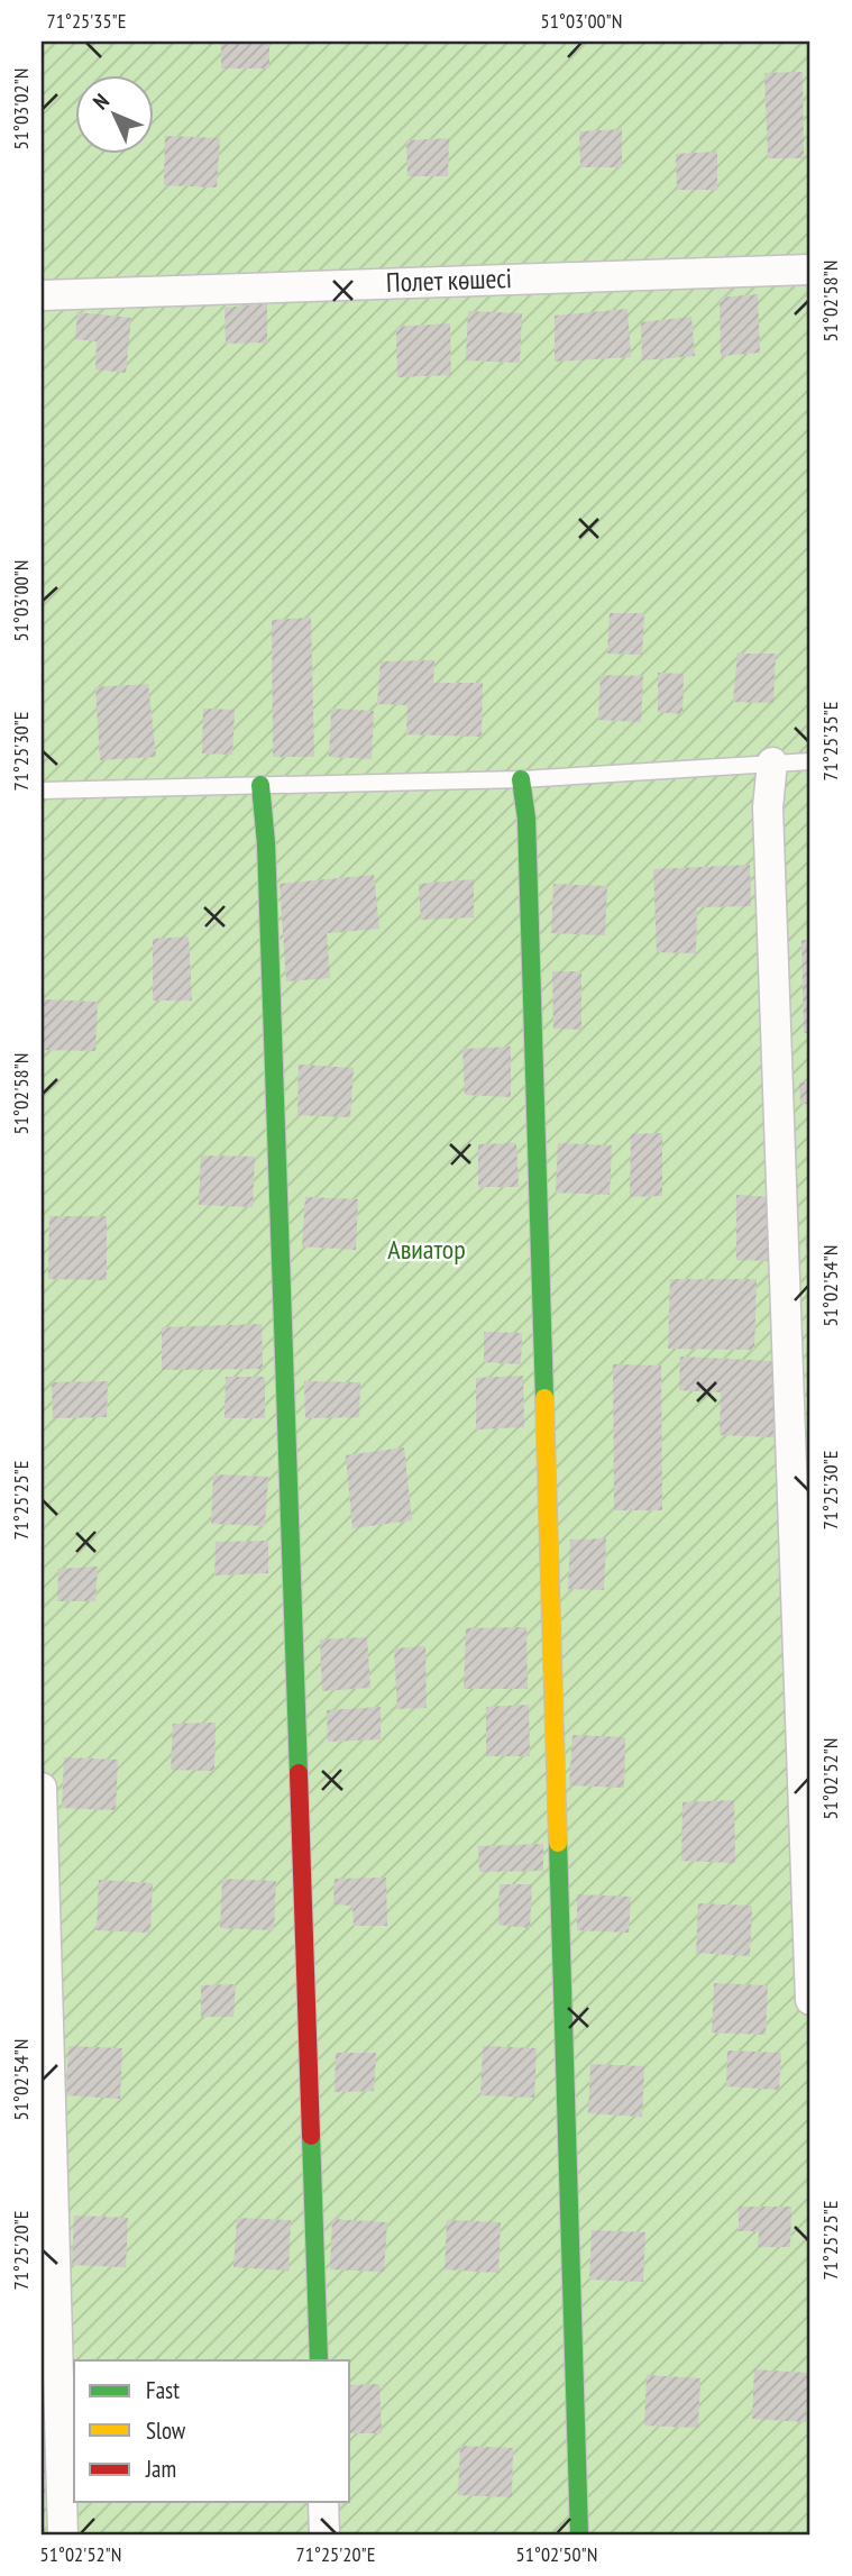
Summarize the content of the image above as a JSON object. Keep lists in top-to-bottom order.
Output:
{
  "streets": {
    "street": ["Полет көшесі"]
  },
  "parks": ["Авиатор"],
  "legend": ["Fast", "Slow", "Jam"],
  "north": "top left",
  "coordinates": [
    "71°25'35\"E",
    "51°03'00\"N",
    "51°03'02\"N",
    "51°02'58\"N",
    "71°25'30\"E",
    "51°02'54\"N",
    "71°25'25\"E",
    "51°02'52\"N",
    "71°25'20\"E",
    "51°02'50\"N"
  ]
}
